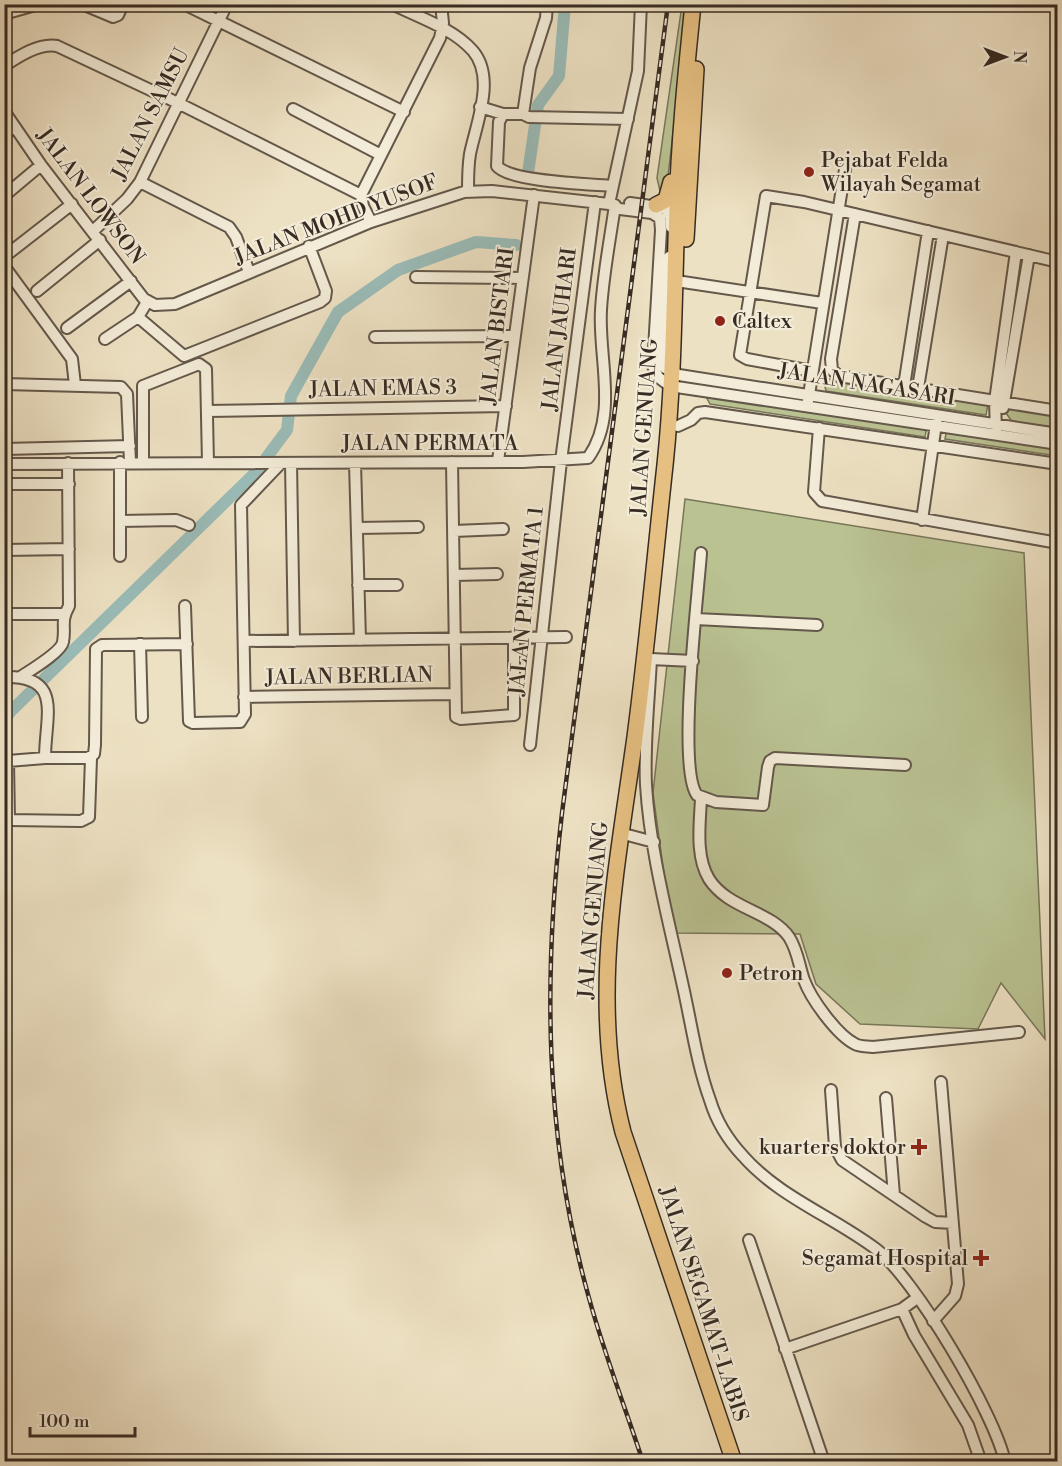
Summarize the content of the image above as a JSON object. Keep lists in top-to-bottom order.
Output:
{
  "streets": {
    "highway": ["JALAN GENUANG", "JALAN SEGAMAT-LABIS"],
    "street": [
      "JALAN SAMSU",
      "JALAN LOWSON",
      "JALAN MOHD YUSOF",
      "JALAN BISTARI",
      "JALAN JAUHARI",
      "JALAN NAGASARI",
      "JALAN EMAS 3",
      "JALAN PERMATA",
      "JALAN PERMATA 1",
      "JALAN BERLIAN"
    ]
  },
  "crossings": [
    ["JALAN SAMSU", "JALAN LOWSON"],
    ["JALAN LOWSON", "JALAN MOHD YUSOF"],
    ["JALAN MOHD YUSOF", "JALAN BISTARI"],
    ["JALAN MOHD YUSOF", "JALAN JAUHARI"],
    ["JALAN MOHD YUSOF", "JALAN PERMATA"],
    ["JALAN BISTARI", "JALAN EMAS 3"],
    ["JALAN BISTARI", "JALAN PERMATA"],
    ["JALAN JAUHARI", "JALAN PERMATA"],
    ["JALAN JAUHARI", "JALAN PERMATA 1"],
    ["JALAN NAGASARI", "JALAN GENUANG"],
    ["JALAN GENUANG", "JALAN SEGAMAT-LABIS"],
    ["JALAN PERMATA", "JALAN PERMATA 1"]
  ],
  "places": {
    "other": ["Pejabat Felda Wilayah Segamat", "Caltex", "Petron"],
    "health": ["kuarters doktor", "Segamat Hospital"]
  },
  "scale_bar": "100 m",
  "north": "right"
}
